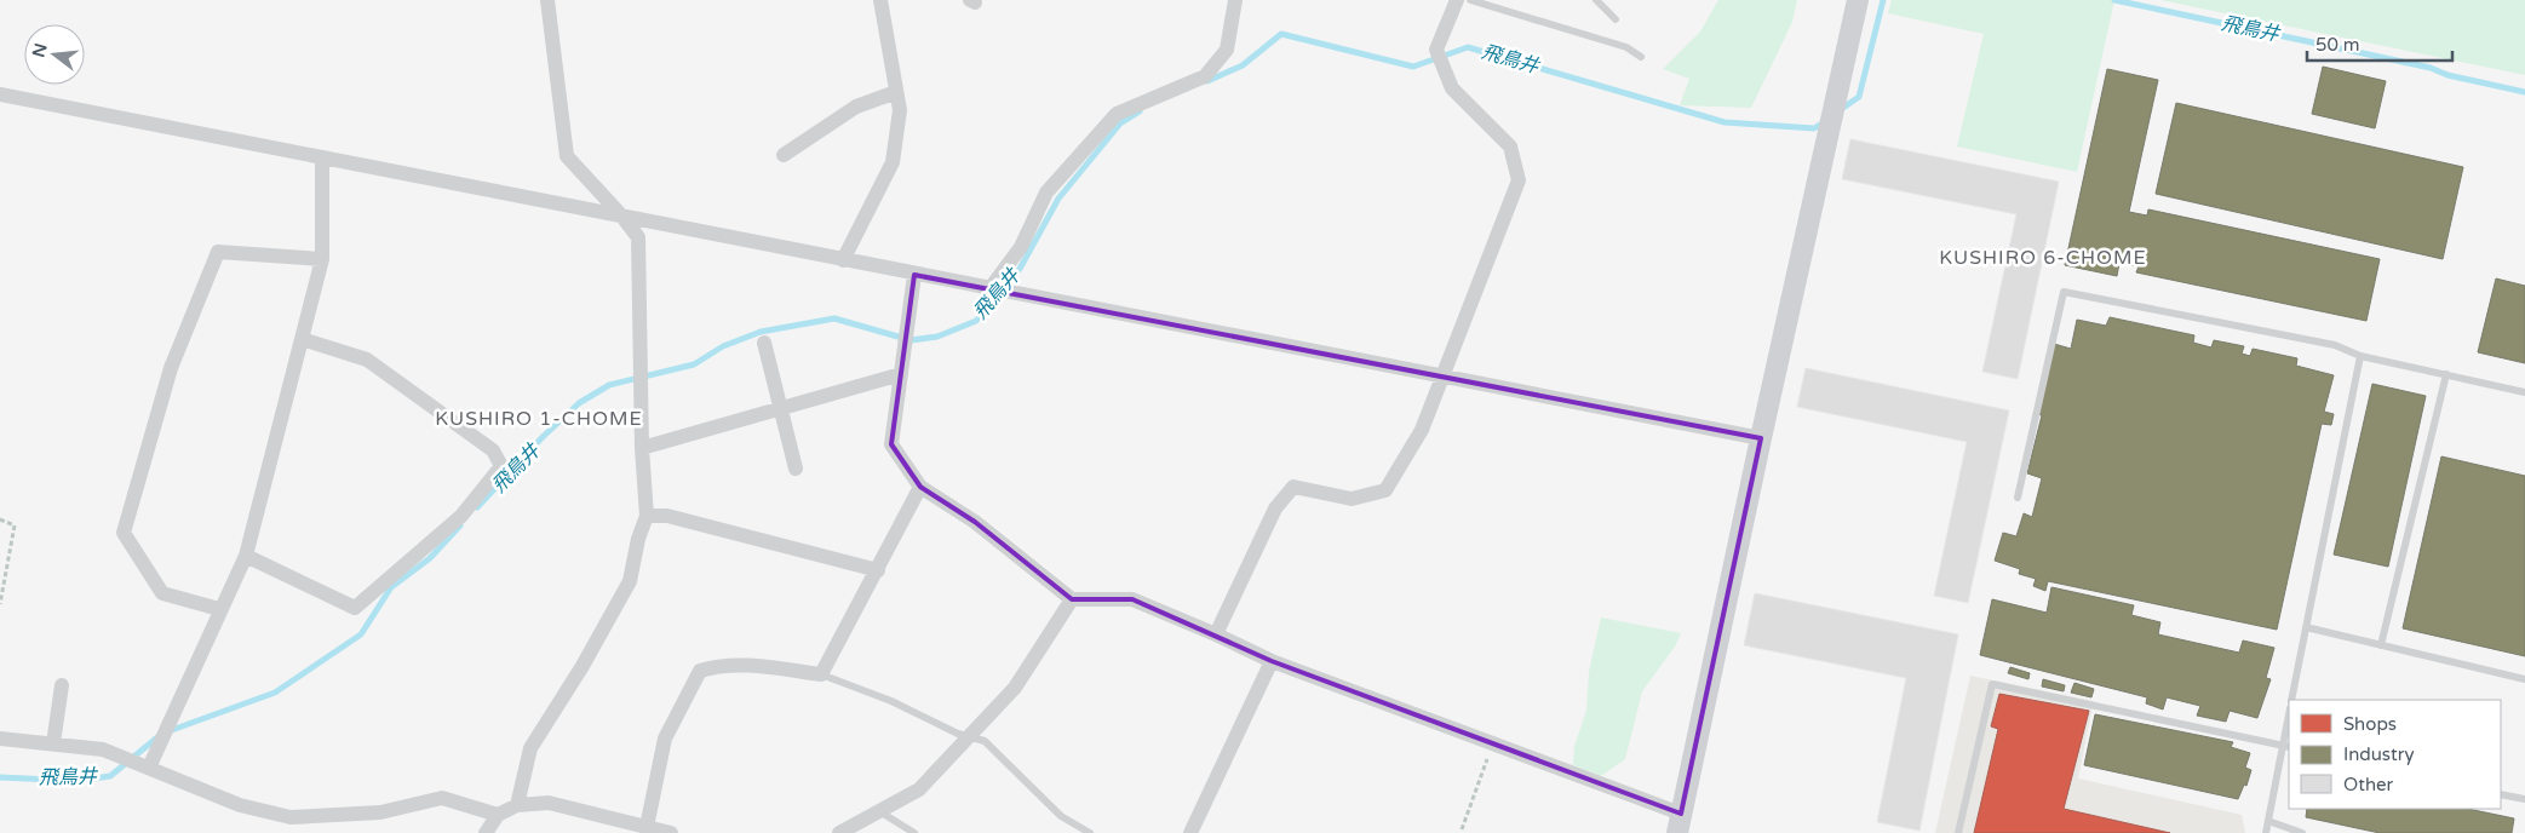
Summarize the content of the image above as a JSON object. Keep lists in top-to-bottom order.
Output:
{
  "districts": ["KUSHIRO 6-CHOME", "KUSHIRO 1-CHOME"],
  "water": ["飛鳥井"],
  "legend": ["Shops", "Industry", "Other"],
  "scale_bar": "50 m",
  "north": "left"
}
